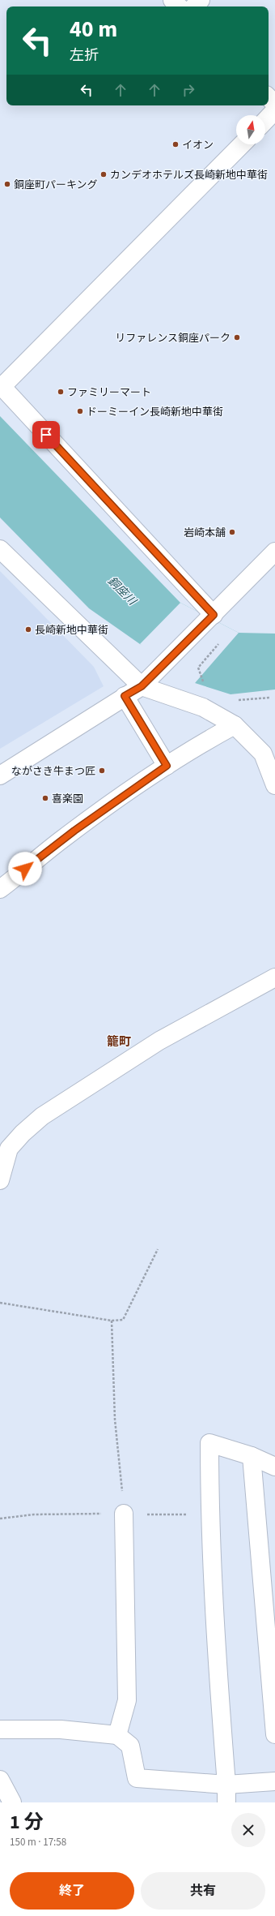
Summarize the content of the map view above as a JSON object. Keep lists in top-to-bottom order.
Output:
{
  "districts": ["籠町"],
  "water": ["銅座川"],
  "places": [
    "イオン",
    "カンデオホテルズ長崎新地中華街",
    "銅座町パーキング",
    "リファレンス銅座パーク",
    "ファミリーマート",
    "ドーミーイン長崎新地中華街",
    "岩崎本舗",
    "長崎新地中華街",
    "ながさき牛まつ匠",
    "喜楽園"
  ],
  "north": "top",
  "page": {
    "turn": ["40 m", "左折"],
    "heading": ["1 分", "150 m · 17:58"],
    "buttons": ["終了", "共有"]
  }
}
